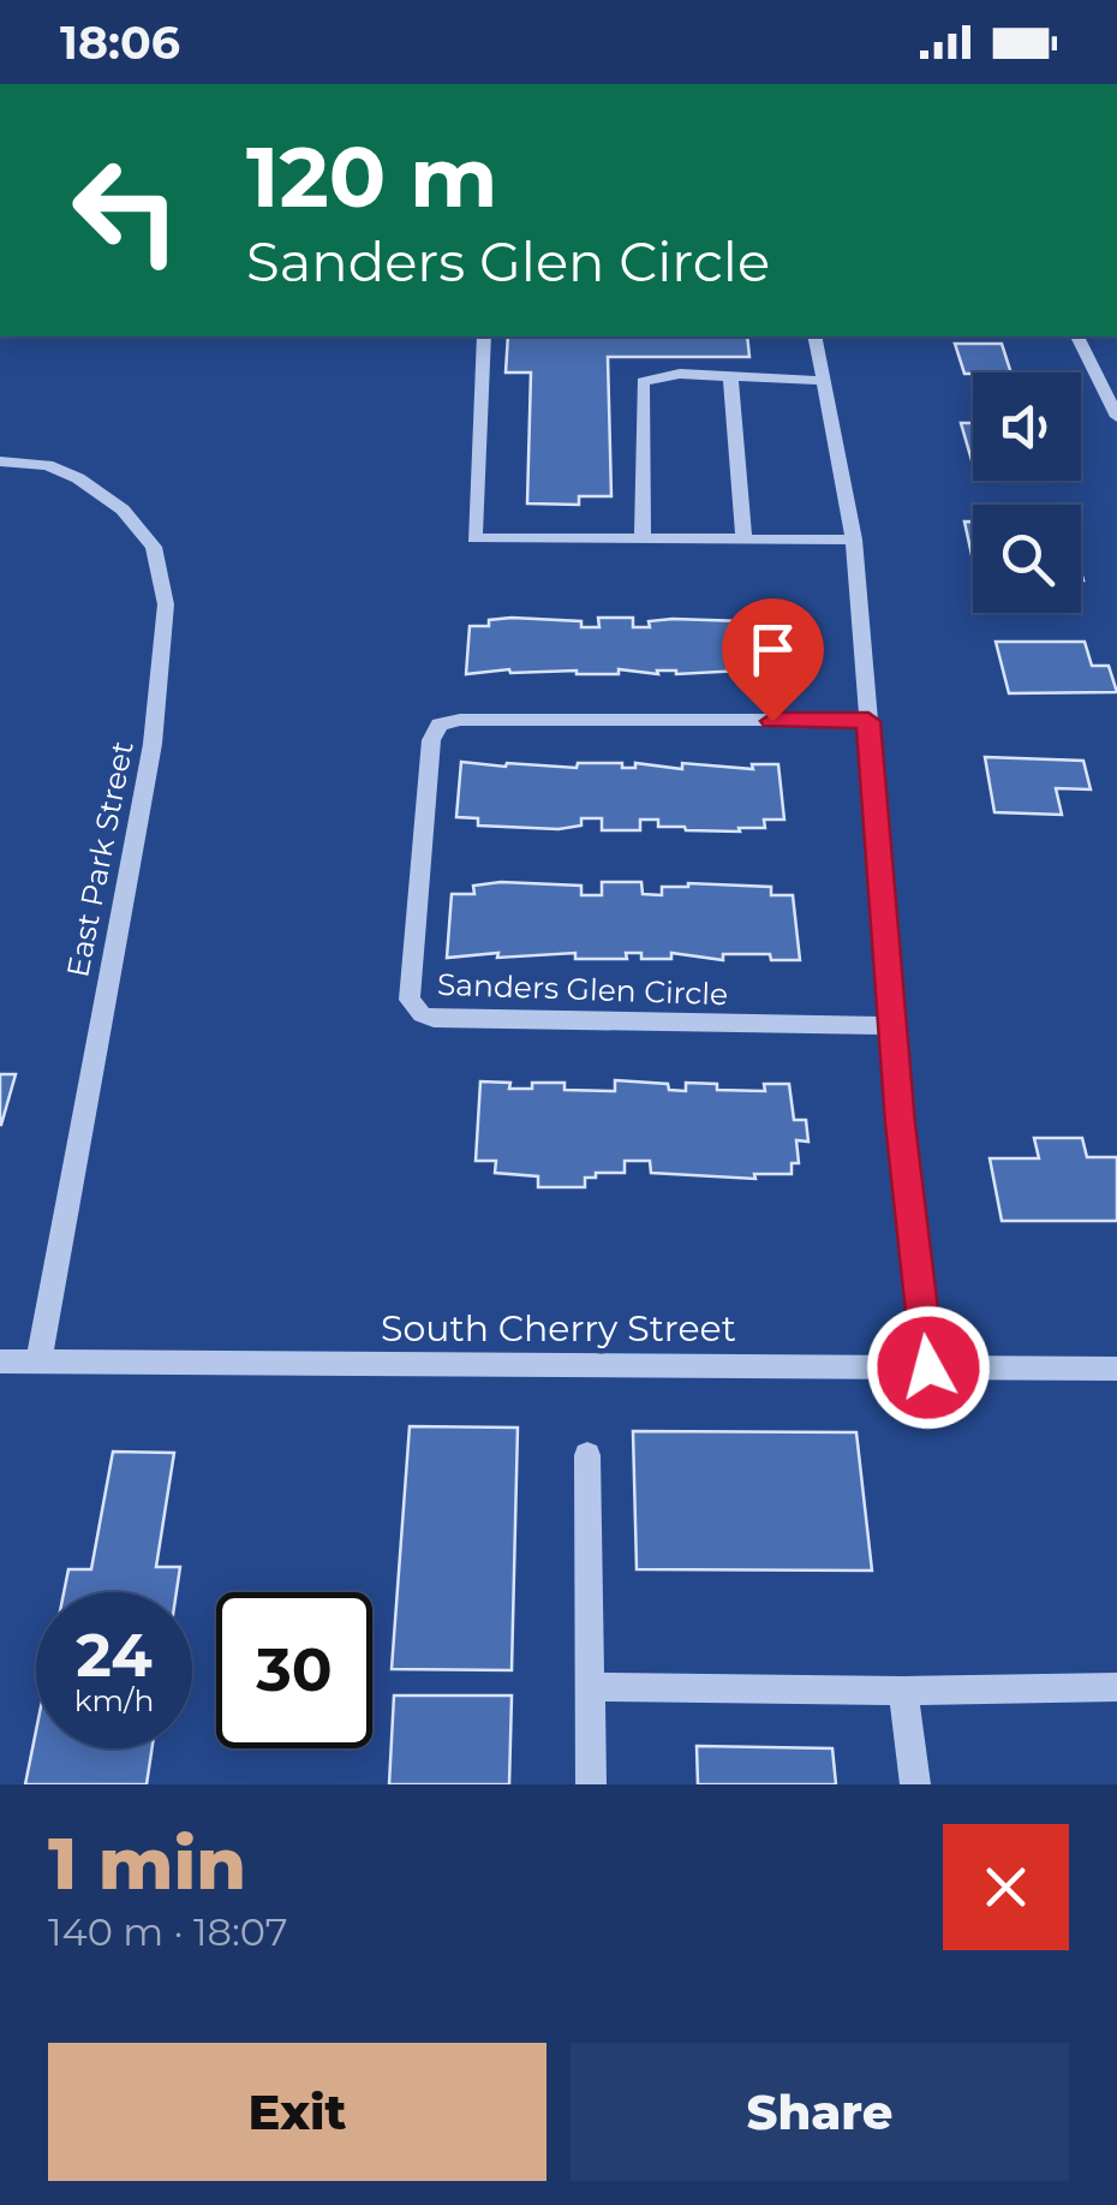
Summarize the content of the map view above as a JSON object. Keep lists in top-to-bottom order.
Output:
{
  "streets": {
    "street": ["East Park Street", "Sanders Glen Circle", "South Cherry Street"]
  },
  "crossings": [
    ["East Park Street", "South Cherry Street"]
  ],
  "page": {
    "status": "18:06",
    "turn": ["120 m", "Sanders Glen Circle"],
    "speed": "24 km/h",
    "limit": "30",
    "heading": ["1 min", "140 m · 18:07"],
    "buttons": ["Exit", "Share"]
  }
}
